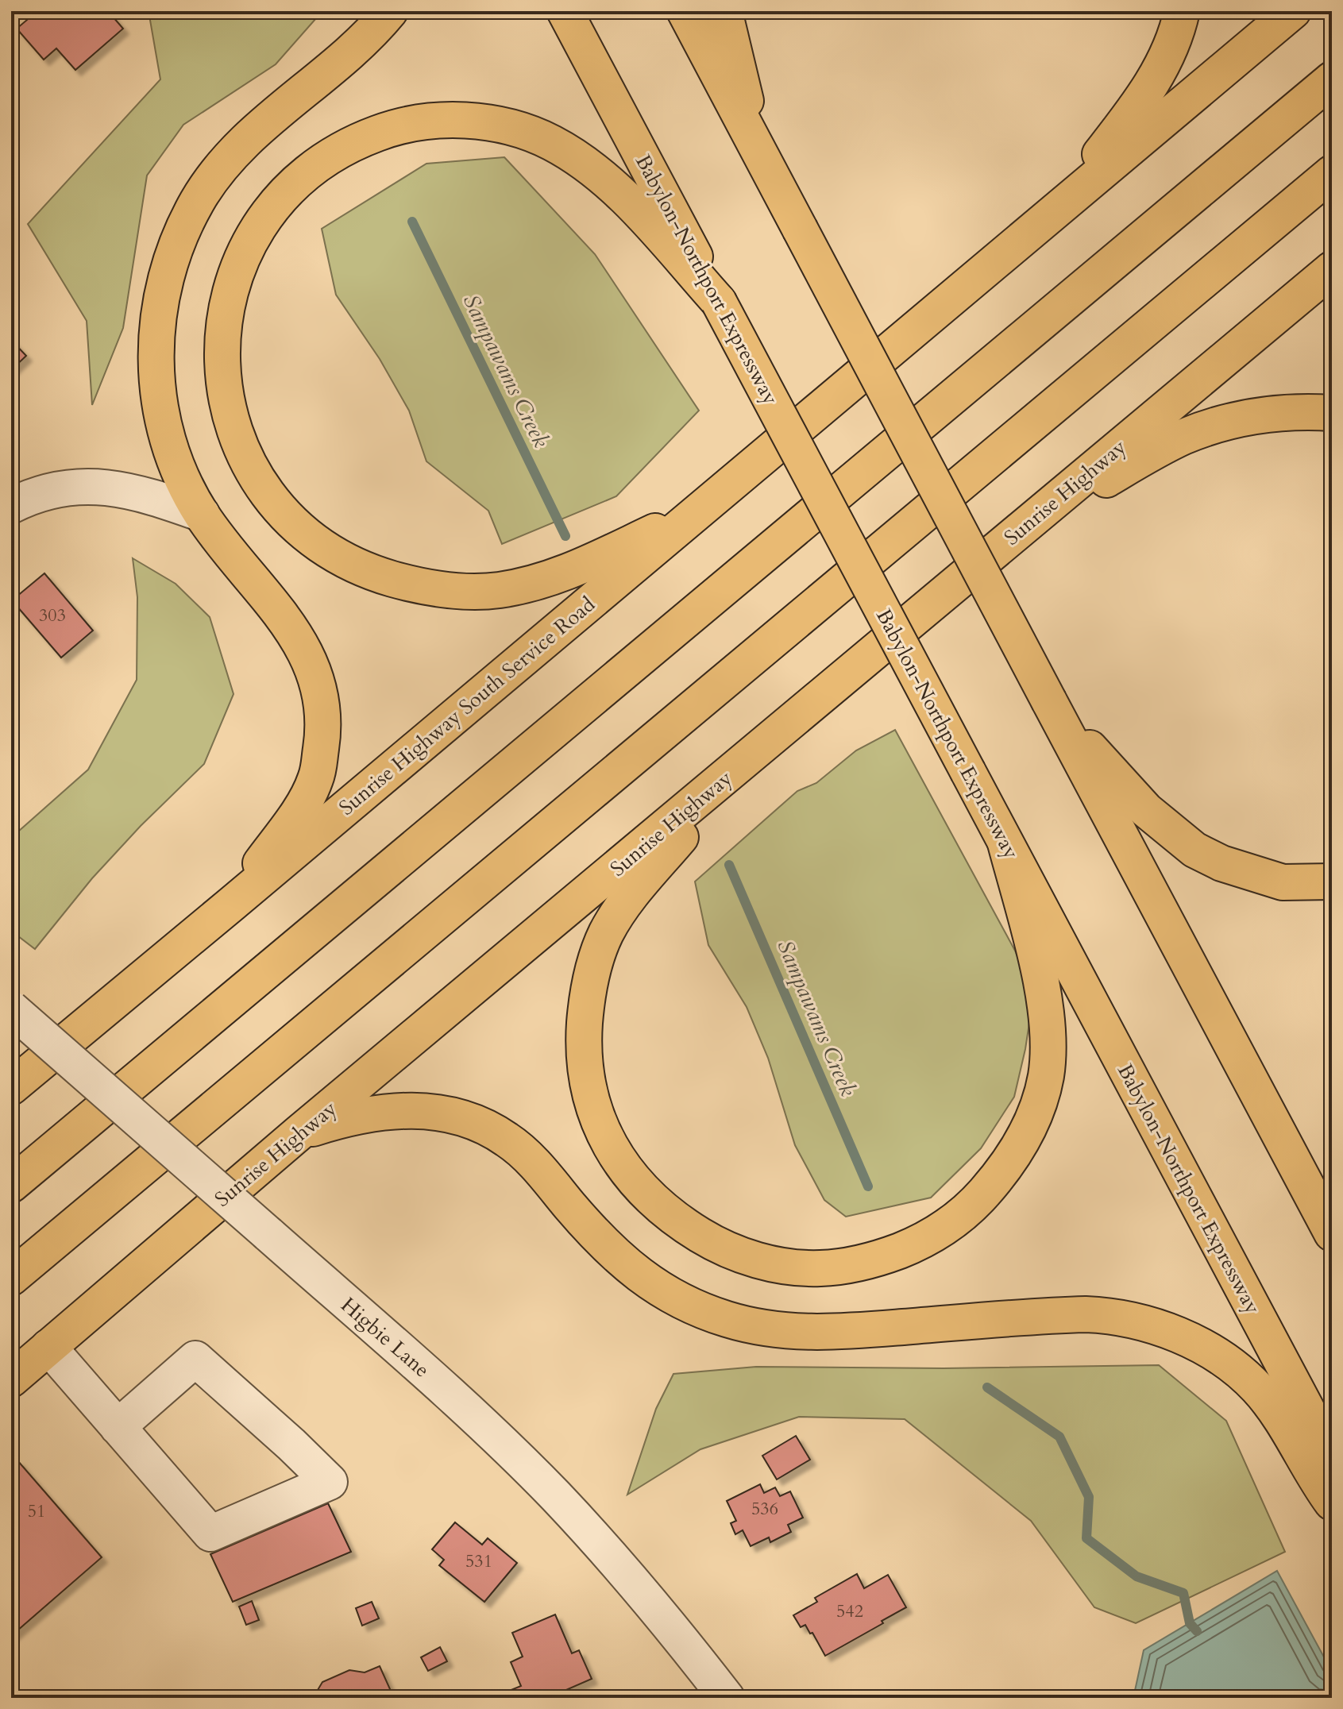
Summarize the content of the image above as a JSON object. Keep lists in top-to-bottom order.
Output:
{
  "streets": {
    "main road": ["Babylon-Northport Expressway", "Sunrise Highway", "Sunrise Highway South Service Road"],
    "street": ["Higbie Lane"]
  },
  "water": ["Sampawams Creek"],
  "house_numbers": [
    "303",
    "536",
    "51",
    "531",
    "542"
  ]
}
